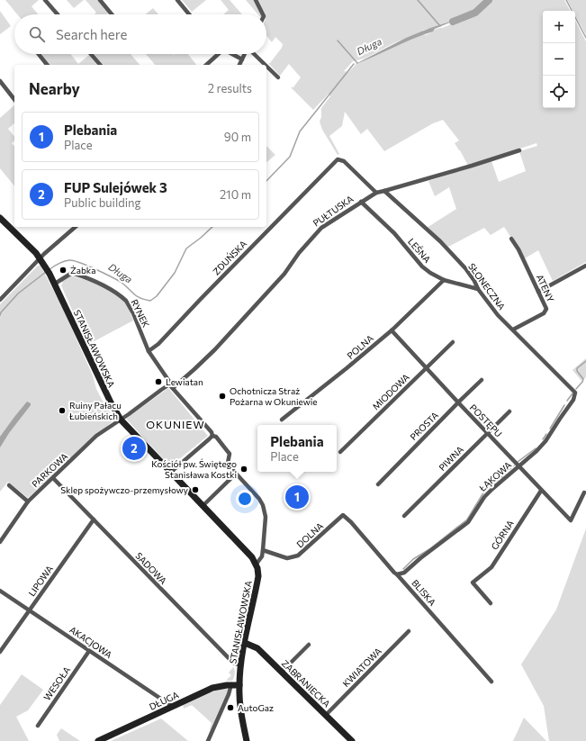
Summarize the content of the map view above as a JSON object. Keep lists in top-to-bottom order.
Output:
{
  "streets": {
    "main road": ["STANISŁAWOWSKA", "ZABRANIECKA", "DŁUGA"],
    "street": [
      "PUŁTUSKA",
      "LEŚNA",
      "ZDUŃSKA",
      "SŁONECZNA",
      "ATENY",
      "RYNEK",
      "POLNA",
      "MIODOWA",
      "POSTĘPU",
      "PROSTA",
      "PIWNA",
      "PARKOWA",
      "ŁĄKOWA",
      "DOLNA",
      "GÓRNA",
      "SADOWA",
      "LIPOWA",
      "BLISKA",
      "AKACJOWA",
      "KWIATOWA",
      "WESOŁA"
    ]
  },
  "crossings": [
    ["PUŁTUSKA", "LEŚNA"],
    ["PUŁTUSKA", "ZDUŃSKA"],
    ["PUŁTUSKA", "SŁONECZNA"],
    ["PUŁTUSKA", "RYNEK"],
    ["LEŚNA", "SŁONECZNA"],
    ["LEŚNA", "POLNA"],
    ["ZDUŃSKA", "RYNEK"],
    ["SŁONECZNA", "ATENY"],
    ["SŁONECZNA", "ŁĄKOWA"],
    ["RYNEK", "STANISŁAWOWSKA"],
    ["POLNA", "POSTĘPU"],
    ["STANISŁAWOWSKA", "PARKOWA"],
    ["STANISŁAWOWSKA", "SADOWA"],
    ["STANISŁAWOWSKA", "ZABRANIECKA"],
    ["STANISŁAWOWSKA", "DŁUGA"],
    ["MIODOWA", "POSTĘPU"],
    ["POSTĘPU", "PROSTA"],
    ["POSTĘPU", "PIWNA"],
    ["POSTĘPU", "ŁĄKOWA"],
    ["POSTĘPU", "GÓRNA"],
    ["PARKOWA", "SADOWA"],
    ["ŁĄKOWA", "BLISKA"],
    ["DOLNA", "BLISKA"],
    ["SADOWA", "LIPOWA"],
    ["LIPOWA", "AKACJOWA"],
    ["AKACJOWA", "WESOŁA"],
    ["AKACJOWA", "DŁUGA"],
    ["KWIATOWA", "ZABRANIECKA"]
  ],
  "districts": ["OKUNIEW"],
  "water": ["Długa"],
  "places": [
    "Żabka",
    "Lewiatan",
    "Ochotnicza Straż Pożarna w Okuniewie",
    "Ruiny Pałacu Łubieńskich",
    "Kościół pw. Świętego Stanisława Kostki",
    "Sklep spożywczo-przemysłowy",
    "AutoGaz"
  ],
  "page": {
    "map_buttons": ["+", "−"],
    "search": "Search here",
    "heading": ["Nearby", "2 results"],
    "list": [
      {
        "mark": "1",
        "name": "Plebania",
        "note": "Place",
        "value": "90 m"
      },
      {
        "mark": "2",
        "name": "FUP Sulejówek 3",
        "note": "Public building",
        "value": "210 m"
      }
    ],
    "popup": ["Plebania", "Place"],
    "pins": ["2", "1"]
  }
}
